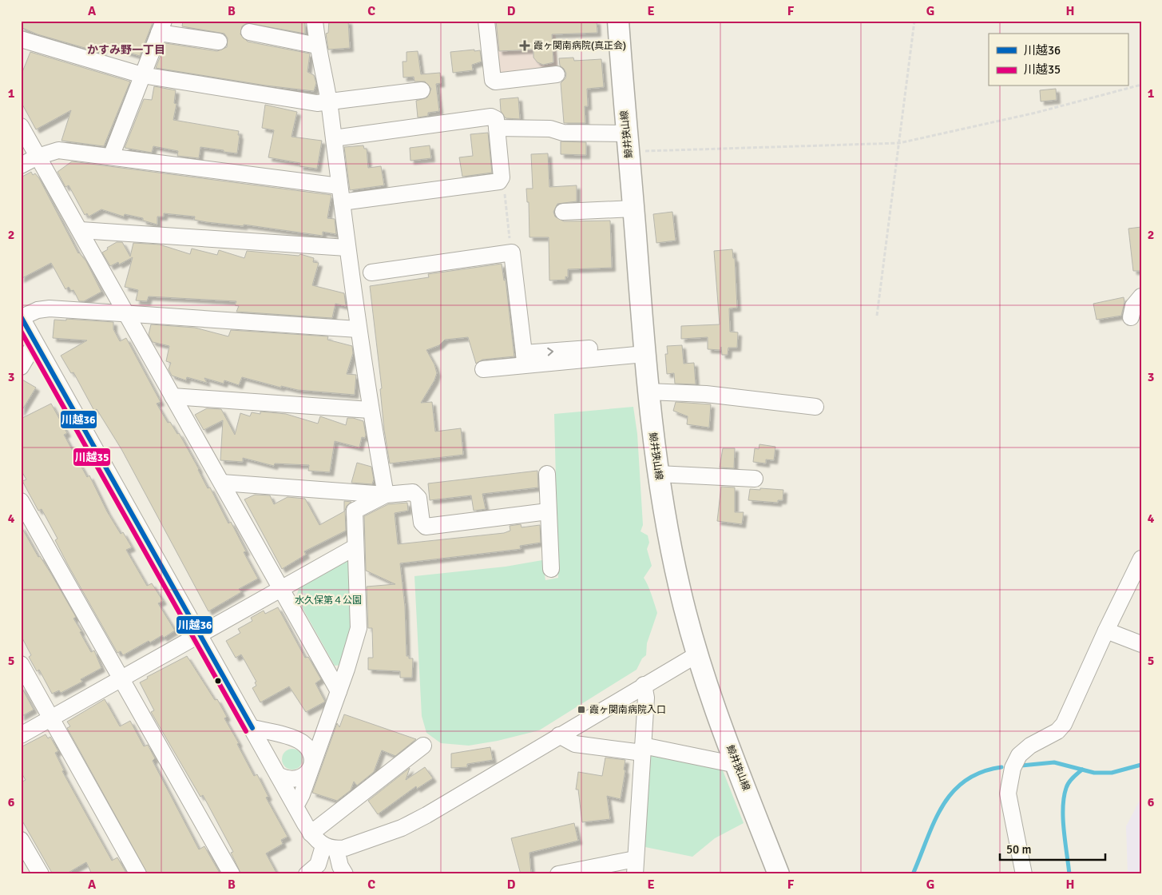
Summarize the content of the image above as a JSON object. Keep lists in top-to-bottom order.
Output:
{
  "streets": {
    "main road": ["鯨井狭山線"]
  },
  "districts": ["かすみ野一丁目"],
  "parks": ["水久保第４公園"],
  "places": {
    "health": ["霞ヶ関南病院(真正会)"],
    "transit": ["霞ヶ関南病院入口"]
  },
  "lines": ["transit line 川越36", "transit line 川越35"],
  "legend": ["川越36", "川越35"],
  "scale_bar": "50 m",
  "grid": {
    "columns": [
      "A",
      "B",
      "C",
      "D",
      "E",
      "F",
      "G",
      "H"
    ],
    "rows": [
      "1",
      "2",
      "3",
      "4",
      "5",
      "6"
    ]
  }
}
